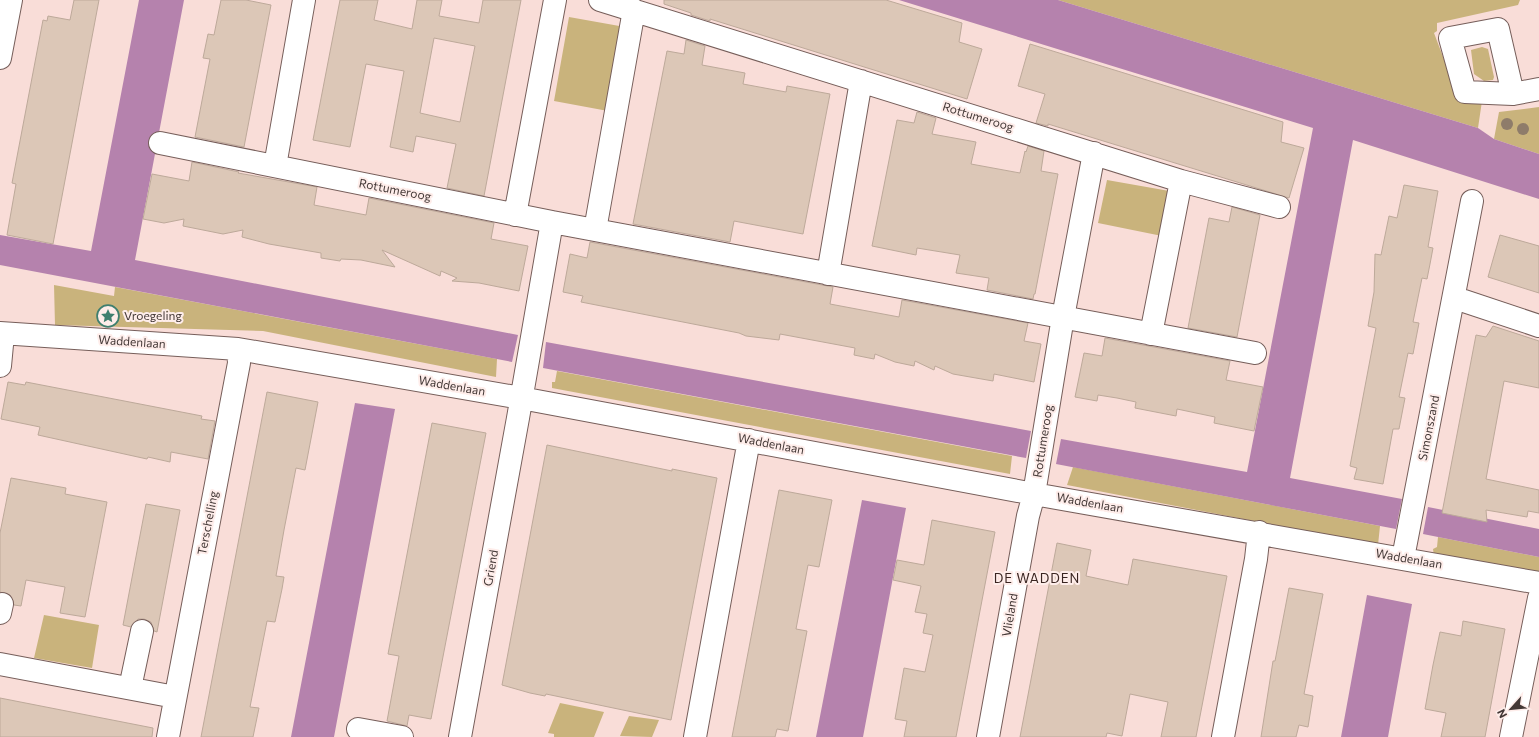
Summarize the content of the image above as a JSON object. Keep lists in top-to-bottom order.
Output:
{
  "streets": {
    "street": [
      "Rottumeroog",
      "Waddenlaan",
      "Simonszand",
      "Terschelling",
      "Griend",
      "Vlieland"
    ]
  },
  "crossings": [
    ["Rottumeroog", "Waddenlaan"],
    ["Rottumeroog", "Vlieland"],
    ["Waddenlaan", "Simonszand"],
    ["Waddenlaan", "Terschelling"],
    ["Waddenlaan", "Griend"],
    ["Waddenlaan", "Vlieland"]
  ],
  "districts": ["DE WADDEN"],
  "places": {
    "place": ["Vroegeling"]
  },
  "north": "bottom left"
}
